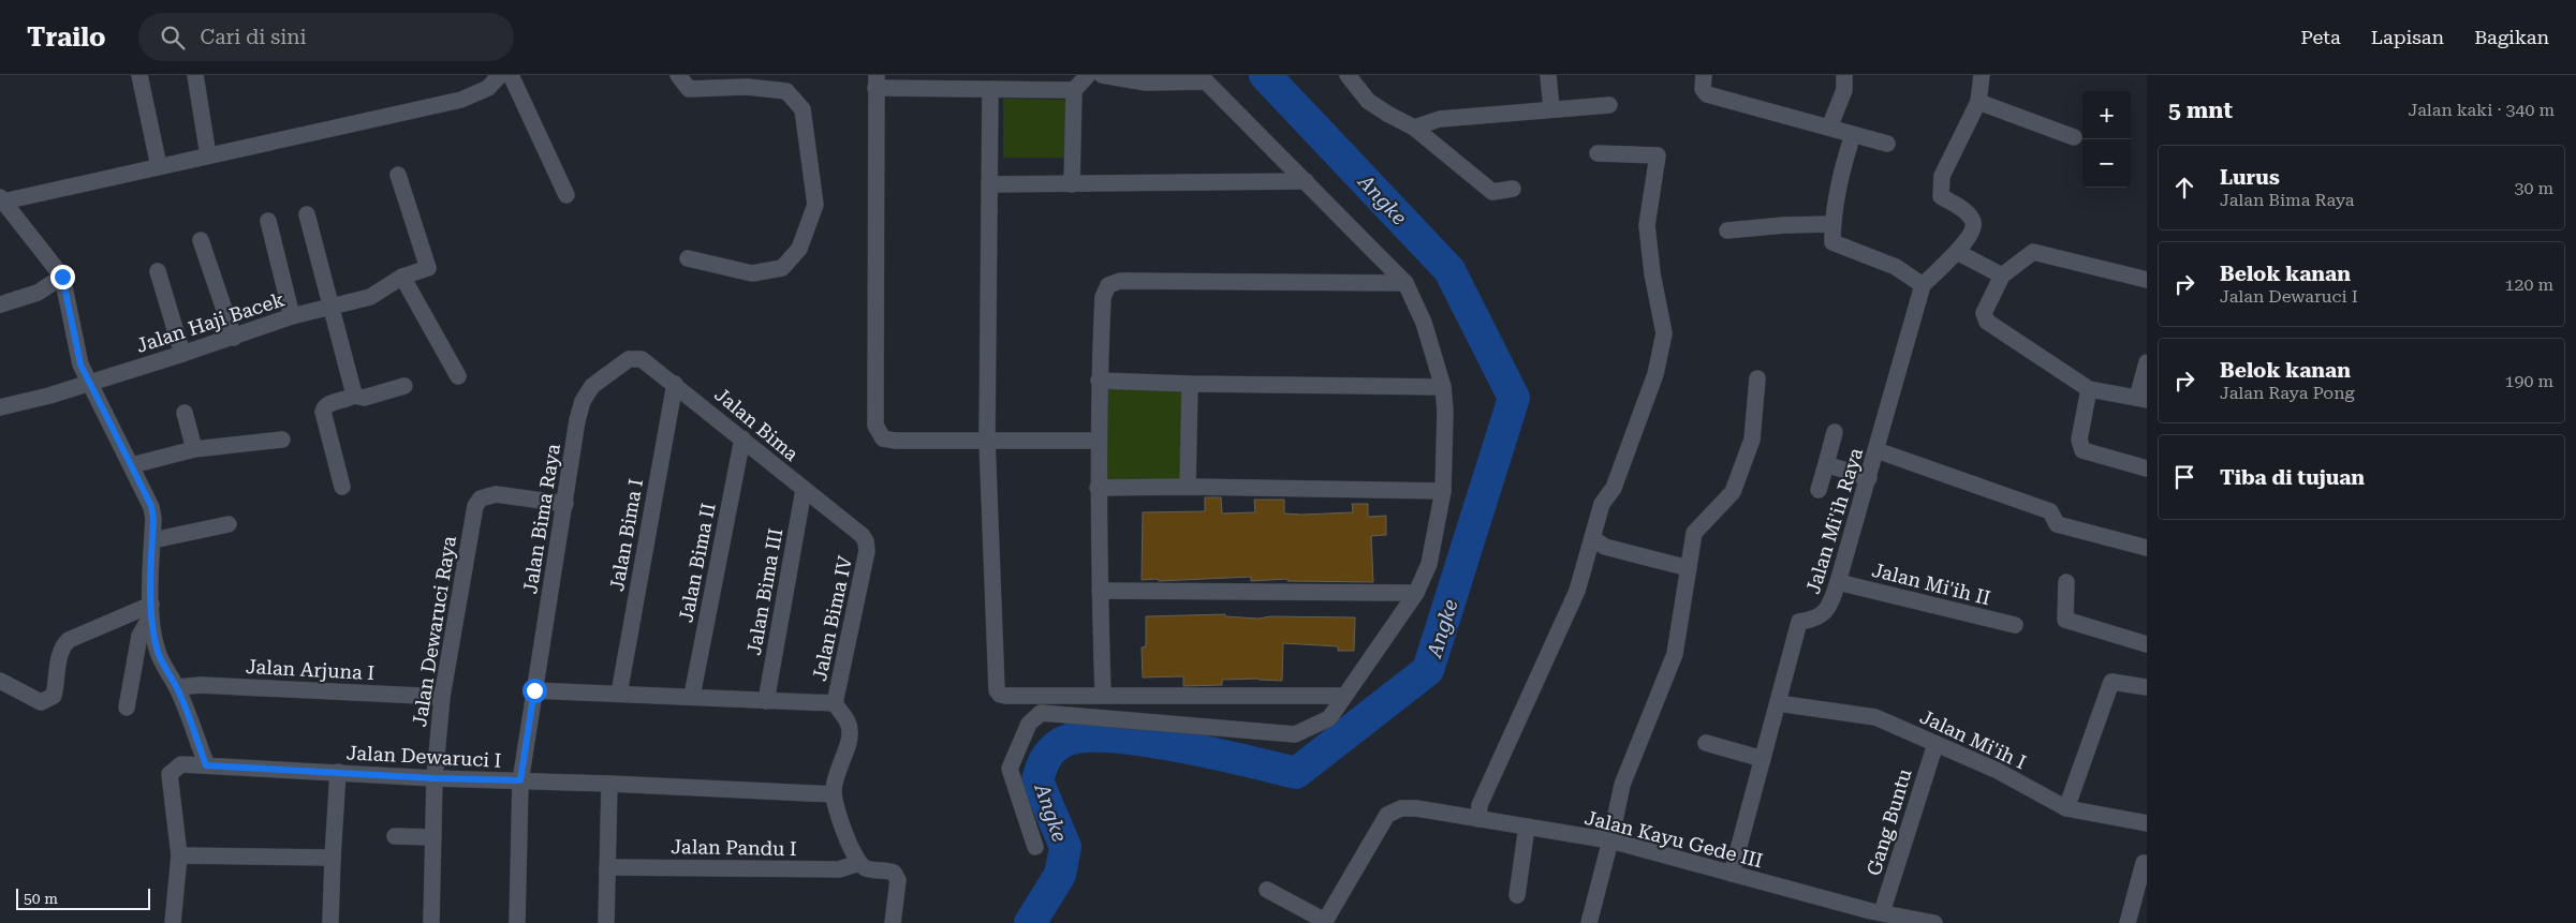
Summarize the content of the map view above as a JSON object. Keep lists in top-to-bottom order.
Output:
{
  "streets": {
    "street": [
      "Jalan Haji Bacek",
      "Jalan Bima",
      "Jalan Bima Raya",
      "Jalan Mi'ih Raya",
      "Jalan Bima I",
      "Jalan Bima II",
      "Jalan Mi'ih II",
      "Jalan Bima III",
      "Jalan Bima IV",
      "Jalan Dewaruci Raya",
      "Jalan Arjuna I",
      "Jalan Mi'ih I",
      "Jalan Dewaruci I",
      "Gang Buntu",
      "Jalan Kayu Gede III",
      "Jalan Pandu I"
    ]
  },
  "crossings": [
    ["Jalan Bima", "Jalan Bima Raya"],
    ["Jalan Bima", "Jalan Bima I"],
    ["Jalan Bima", "Jalan Bima II"],
    ["Jalan Bima", "Jalan Bima III"],
    ["Jalan Bima", "Jalan Bima IV"],
    ["Jalan Bima Raya", "Jalan Dewaruci Raya"],
    ["Jalan Bima Raya", "Jalan Dewaruci I"],
    ["Jalan Mi'ih Raya", "Jalan Mi'ih II"],
    ["Jalan Mi'ih Raya", "Jalan Mi'ih I"],
    ["Jalan Mi'ih Raya", "Jalan Kayu Gede III"],
    ["Jalan Dewaruci Raya", "Jalan Arjuna I"],
    ["Jalan Dewaruci Raya", "Jalan Dewaruci I"],
    ["Jalan Mi'ih I", "Gang Buntu"],
    ["Gang Buntu", "Jalan Kayu Gede III"]
  ],
  "water": ["Angke"],
  "scale_bar": "50 m",
  "page": {
    "header": "Trailo",
    "search": "Cari di sini",
    "nav": ["Peta", "Lapisan", "Bagikan"],
    "heading": ["5 mnt", "Jalan kaki · 340 m"],
    "map_buttons": ["+", "−"],
    "list": [
      ["Lurus", "Jalan Bima Raya", "30 m"],
      ["Belok kanan", "Jalan Dewaruci I", "120 m"],
      ["Belok kanan", "Jalan Raya Pong", "190 m"],
      "Tiba di tujuan"
    ],
    "scale": "50 m"
  }
}
